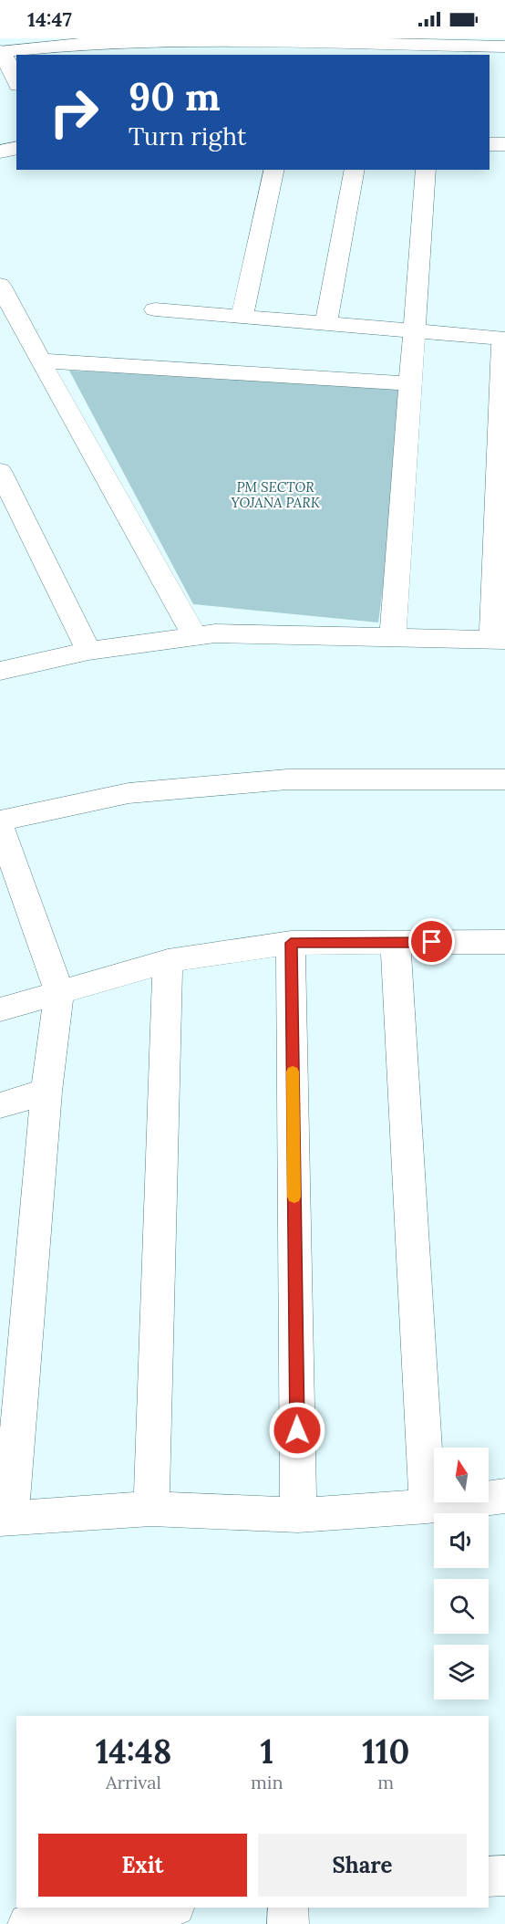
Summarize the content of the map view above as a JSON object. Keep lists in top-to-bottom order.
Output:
{
  "parks": ["PM SECTOR YOJANA PARK"],
  "north": "top",
  "page": {
    "status": "14:47",
    "turn": ["90 m", "Turn right"],
    "eta": [
      "14:48",
      "Arrival",
      "1",
      "min",
      "110",
      "m"
    ],
    "buttons": ["Exit", "Share"]
  }
}
